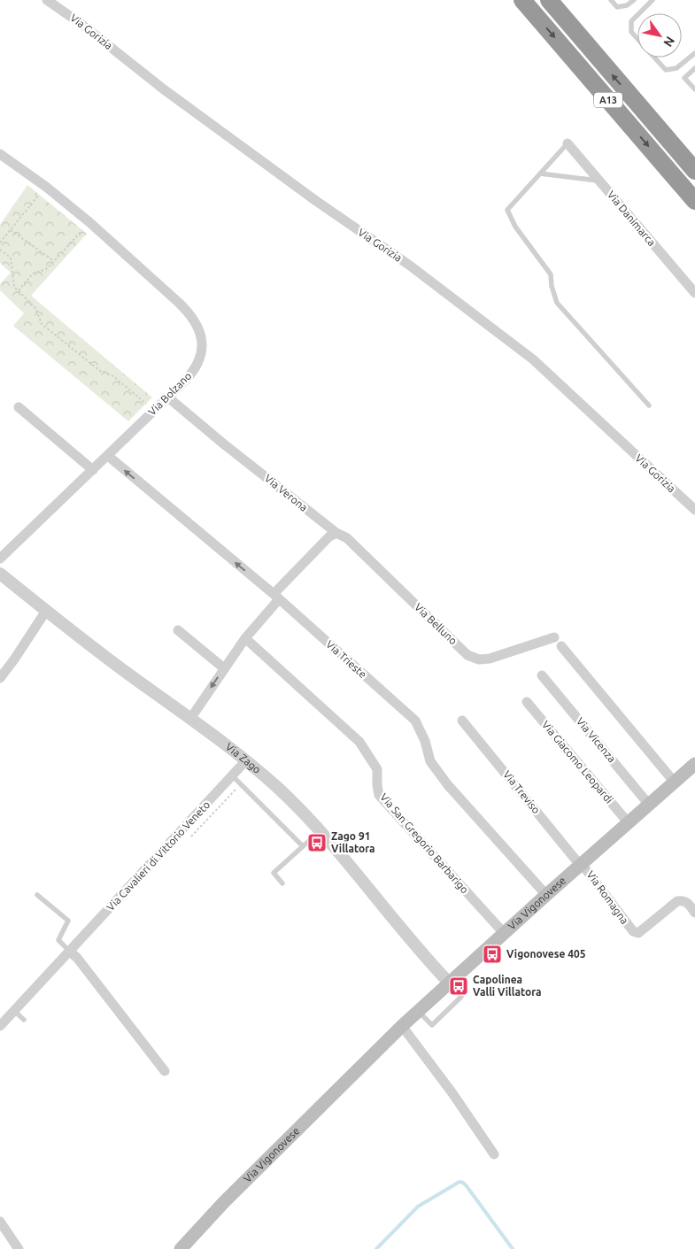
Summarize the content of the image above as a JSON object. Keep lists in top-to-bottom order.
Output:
{
  "streets": {
    "highway": ["A13"],
    "main road": ["Via Vigonovese"],
    "street": [
      "Via Gorizia",
      "Via Danimarca",
      "Via Bolzano",
      "Via Verona",
      "Via Belluno",
      "Via Trieste",
      "Via Vicenza",
      "Via Zago",
      "Via Giacomo Leopardi",
      "Via Treviso",
      "Via San Gregorio Barbarigo",
      "Via Cavalieri di Vittorio Veneto",
      "Via Romagna"
    ]
  },
  "crossings": [
    ["Via Bolzano", "Via Verona"],
    ["Via Bolzano", "Via Trieste"],
    ["Via Verona", "Via Belluno"],
    ["Via Trieste", "Via Vigonovese"],
    ["Via Vicenza", "Via Vigonovese"],
    ["Via Zago", "Via Cavalieri di Vittorio Veneto"],
    ["Via Zago", "Via Vigonovese"],
    ["Via Giacomo Leopardi", "Via Vigonovese"],
    ["Via Treviso", "Via Romagna"],
    ["Via Treviso", "Via Vigonovese"],
    ["Via San Gregorio Barbarigo", "Via Vigonovese"],
    ["Via Romagna", "Via Vigonovese"]
  ],
  "one_way": ["Via Trieste"],
  "places": {
    "bus stop": ["Zago 91 Villatora", "Vigonovese 405", "Capolinea Valli Villatora"]
  },
  "north": "bottom right"
}
